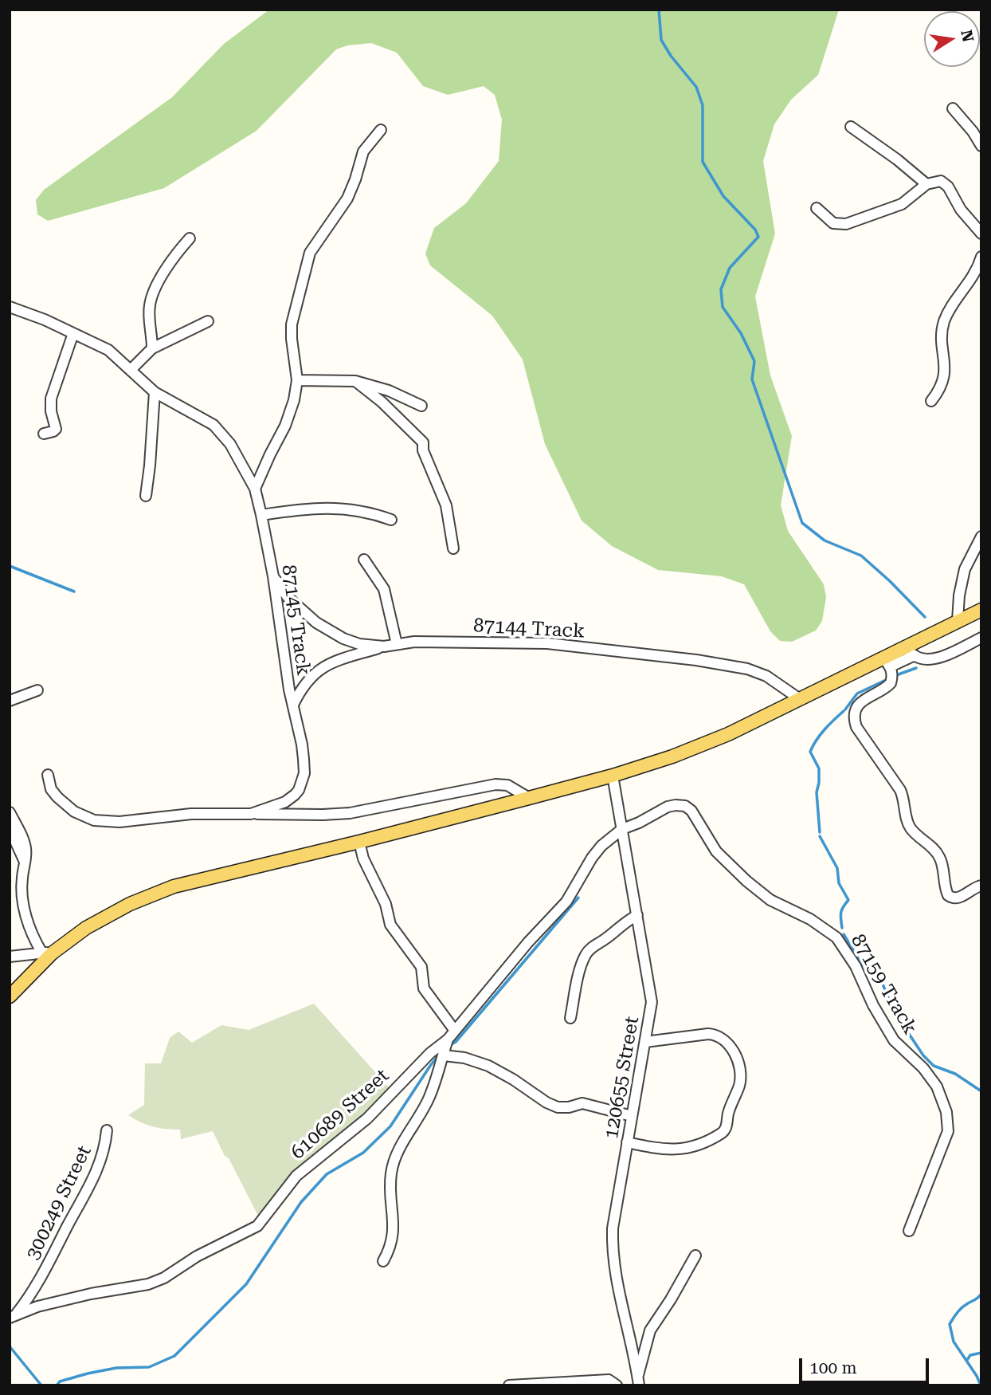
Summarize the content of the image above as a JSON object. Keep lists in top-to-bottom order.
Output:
{
  "streets": {
    "street": [
      "87145 Track",
      "87144 Track",
      "87159 Track",
      "120655 Street",
      "610689 Street",
      "300249 Street"
    ]
  },
  "crossings": [
    ["87145 Track", "87144 Track"],
    ["87159 Track", "120655 Street"],
    ["87159 Track", "610689 Street"],
    ["120655 Street", "610689 Street"],
    ["610689 Street", "300249 Street"]
  ],
  "scale_bar": "100 m",
  "north": "right"
}
